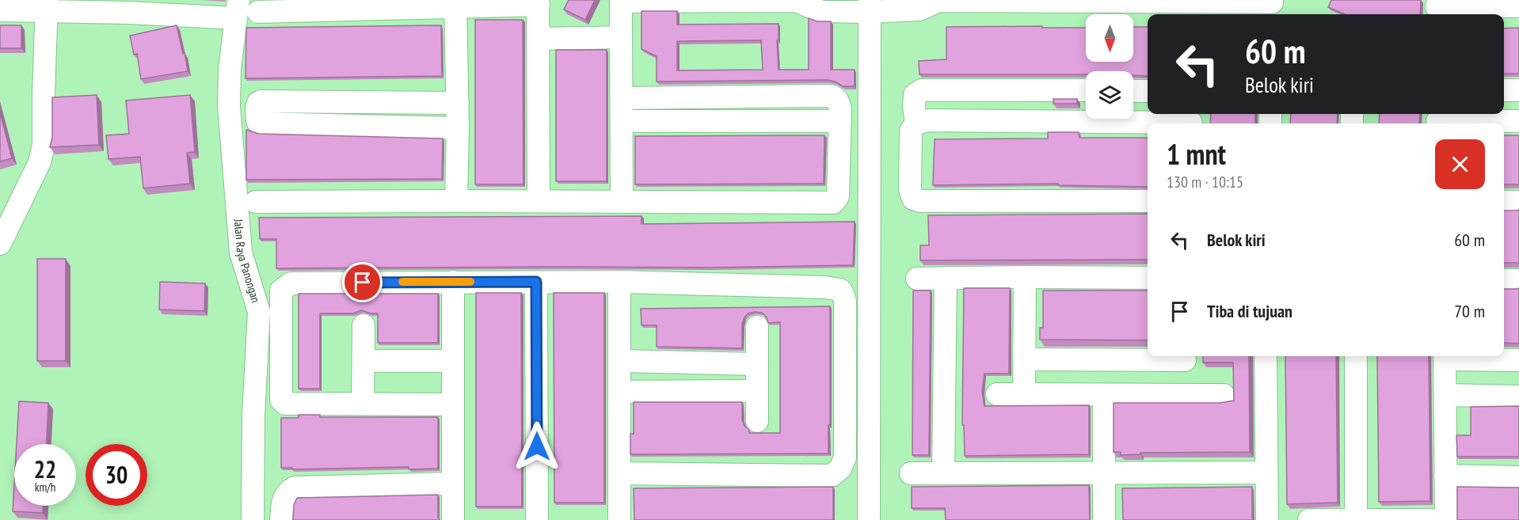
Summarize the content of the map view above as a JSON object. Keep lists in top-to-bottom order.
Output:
{
  "streets": {
    "street": ["Jalan Raya Panongan"]
  },
  "north": "bottom",
  "page": {
    "turn": ["60 m", "Belok kiri"],
    "heading": ["1 mnt", "130 m · 10:15"],
    "list": [
      {
        "name": "Belok kiri",
        "value": "60 m"
      },
      {
        "name": "Tiba di tujuan",
        "value": "70 m"
      }
    ],
    "speed": "22 km/h",
    "limit": "30"
  }
}
